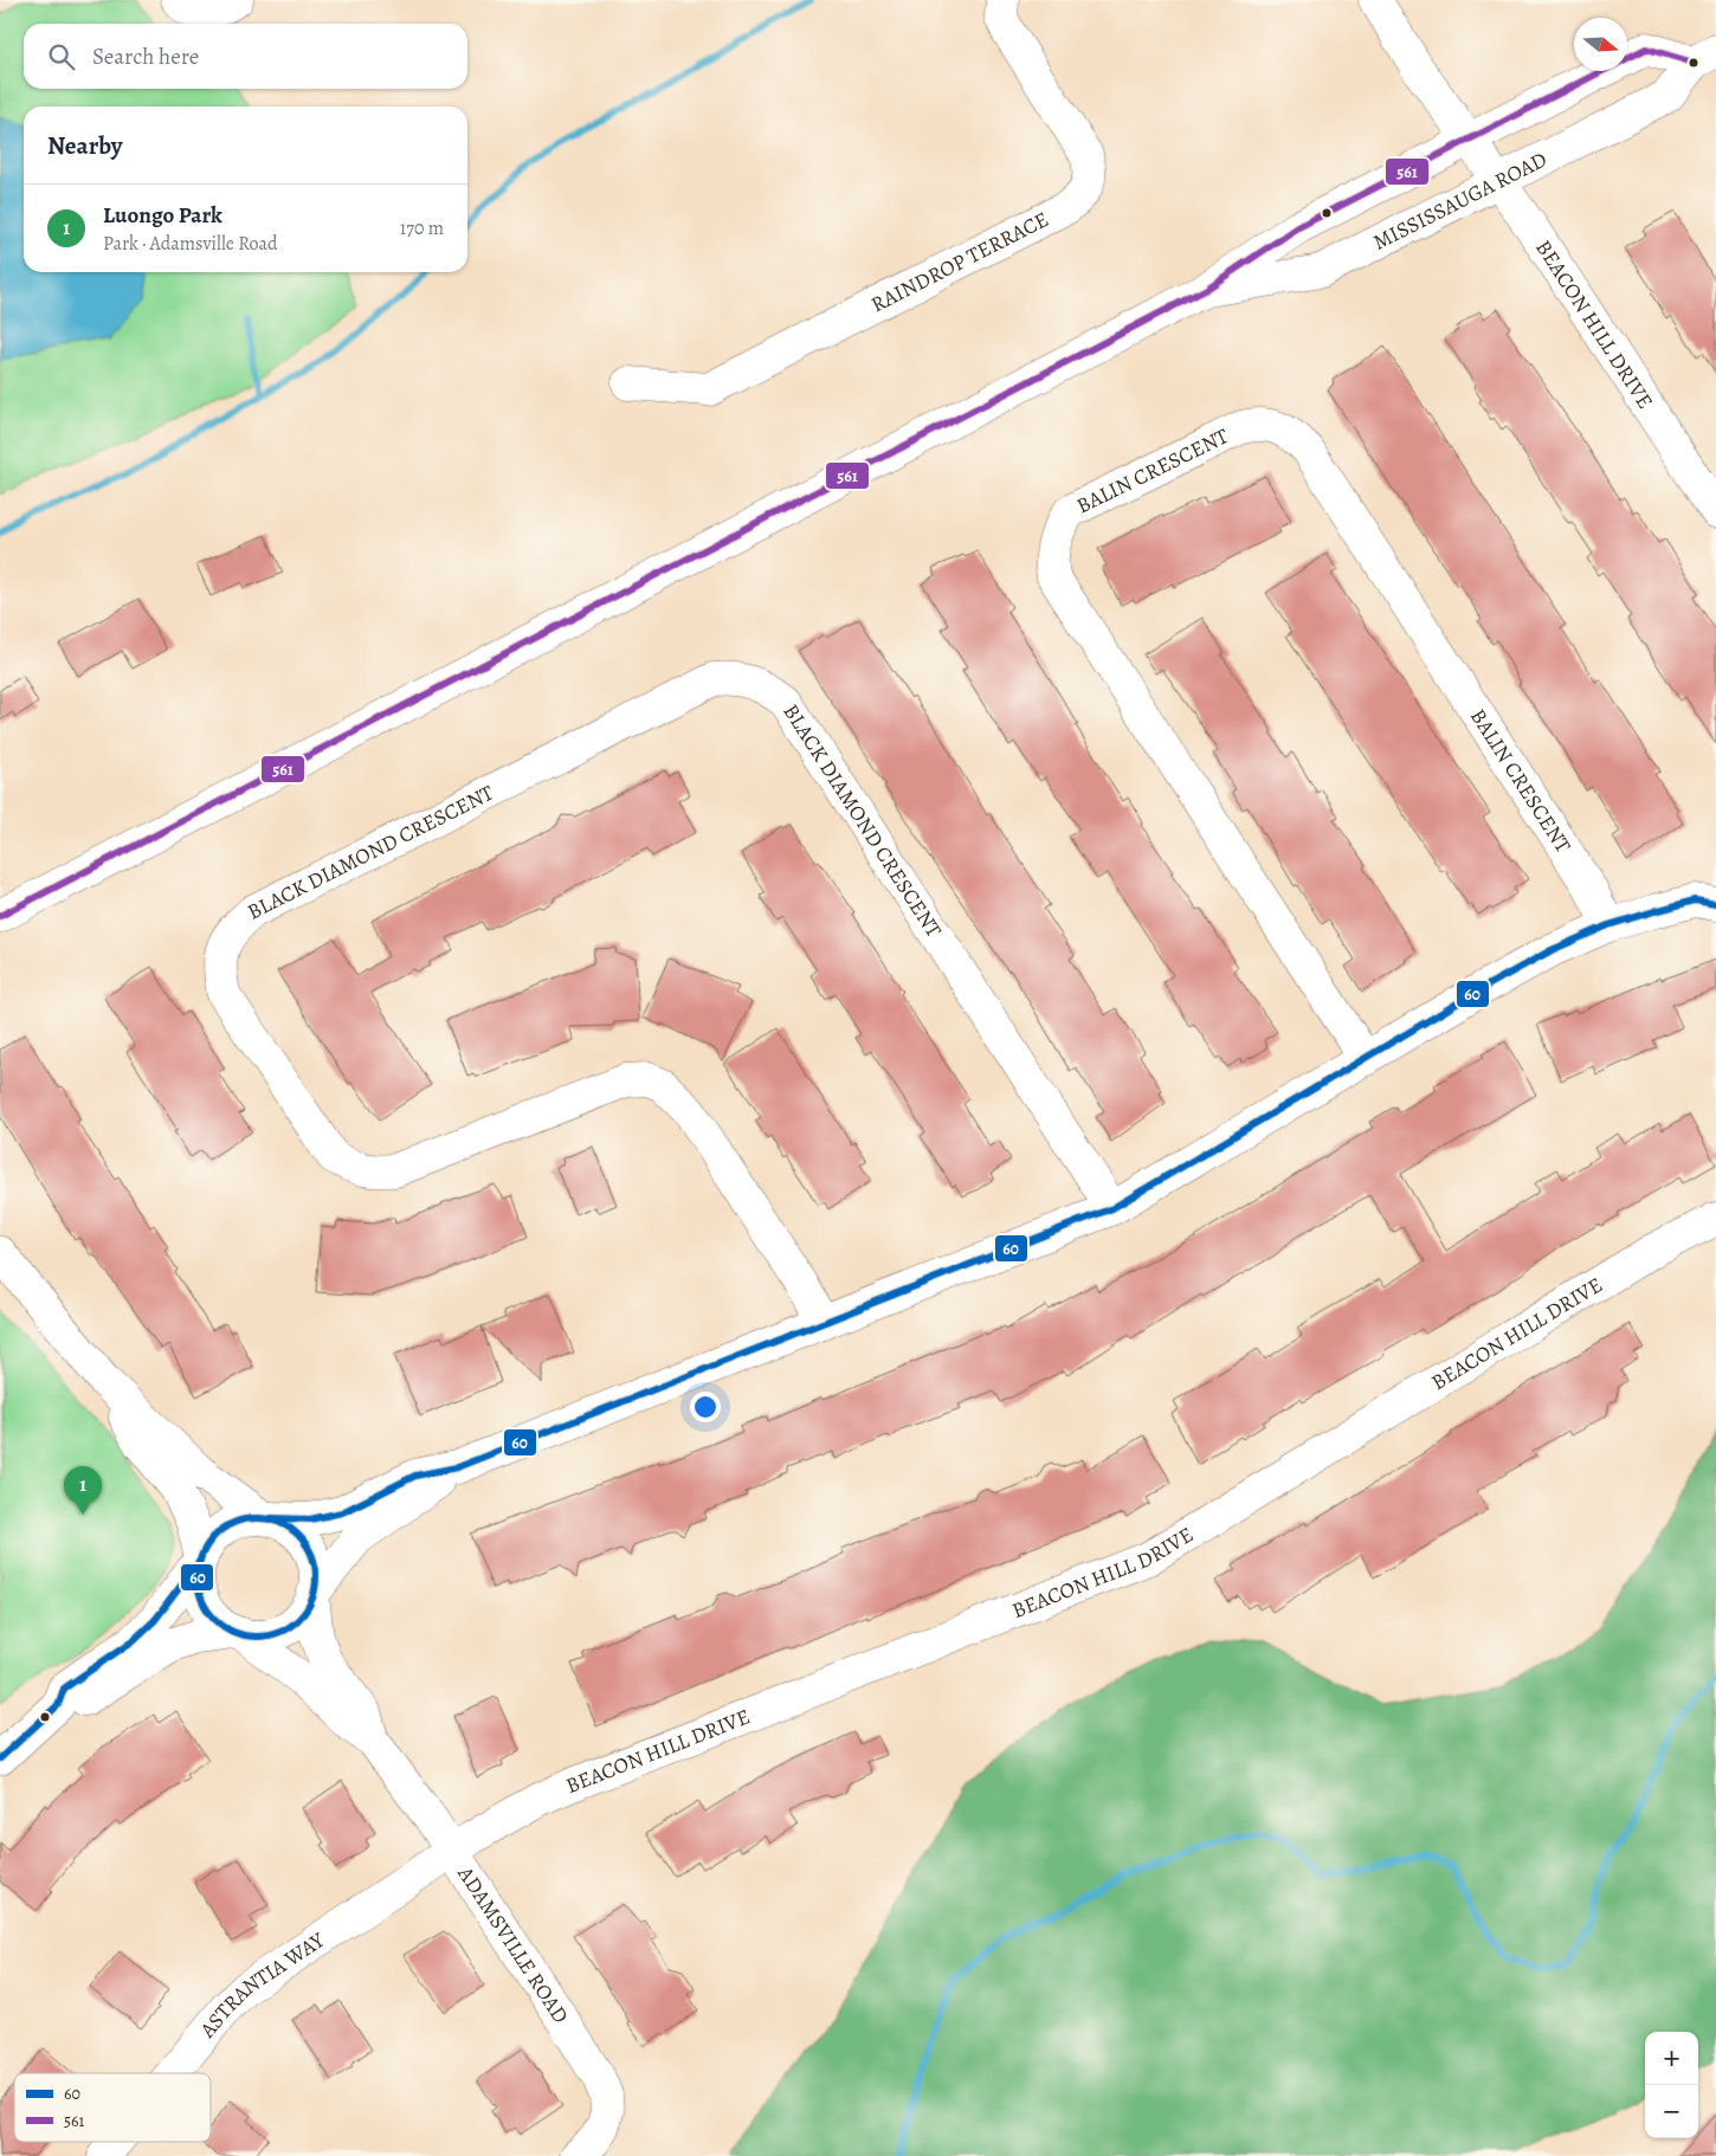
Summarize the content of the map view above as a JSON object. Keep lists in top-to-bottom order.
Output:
{
  "streets": {
    "street": [
      "MISSISSAUGA ROAD",
      "RAINDROP TERRACE",
      "BEACON HILL DRIVE",
      "BALIN CRESCENT",
      "BLACK DIAMOND CRESCENT",
      "ADAMSVILLE ROAD",
      "ASTRANTIA WAY"
    ]
  },
  "crossings": [
    ["MISSISSAUGA ROAD", "BEACON HILL DRIVE"],
    ["BEACON HILL DRIVE", "ADAMSVILLE ROAD"],
    ["BEACON HILL DRIVE", "ASTRANTIA WAY"],
    ["ADAMSVILLE ROAD", "ASTRANTIA WAY"]
  ],
  "lines": ["transit line 561", "transit line 60"],
  "legend": ["60", "561"],
  "north": "right",
  "page": {
    "search": "Search here",
    "heading": "Nearby",
    "list": [
      {
        "mark": "1",
        "name": "Luongo Park",
        "note": "Park · Adamsville Road",
        "value": "170 m"
      }
    ],
    "pins": "1",
    "map_buttons": ["+", "−"]
  }
}
